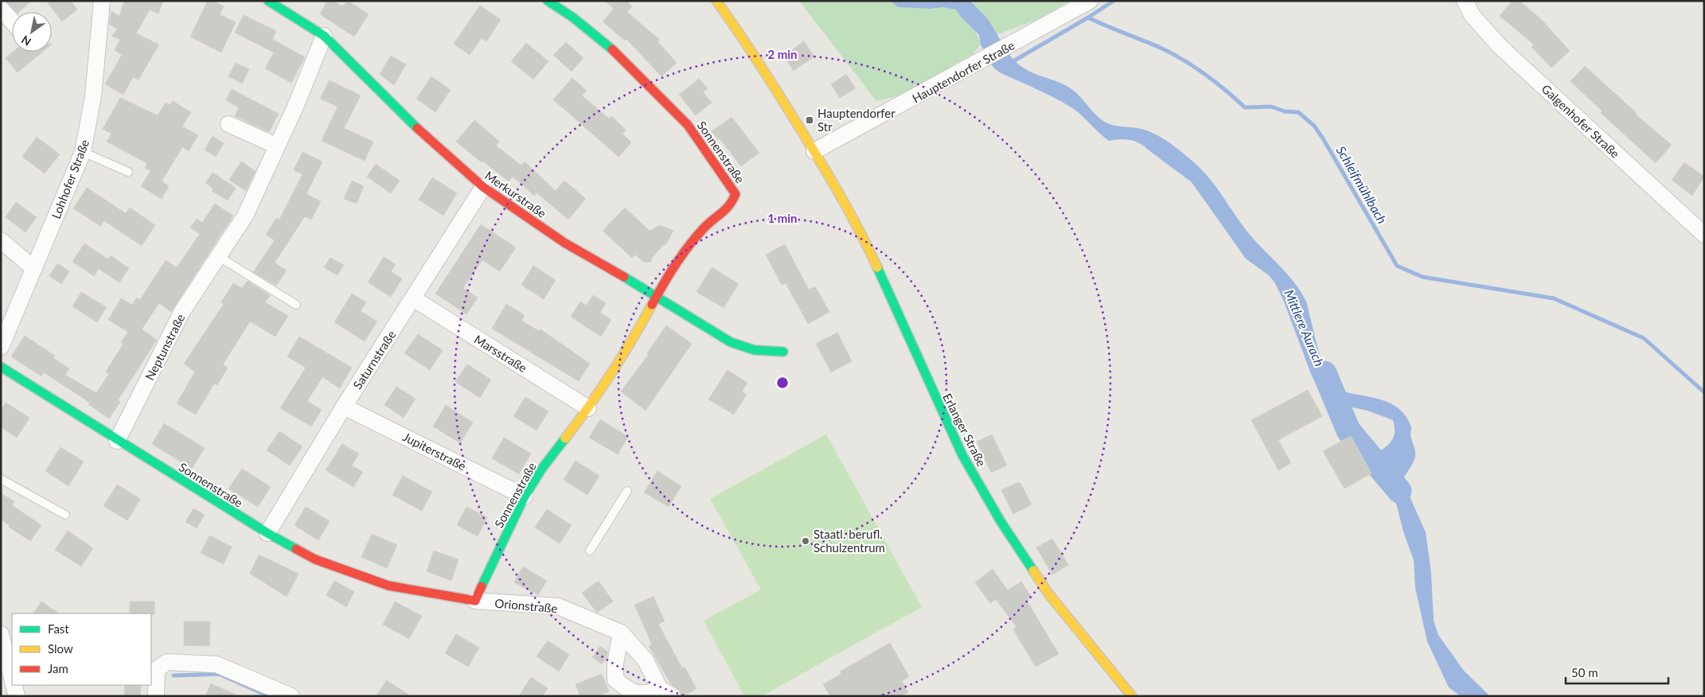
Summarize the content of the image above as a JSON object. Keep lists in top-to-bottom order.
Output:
{
  "streets": {
    "street": [
      "Hauptendorfer Straße",
      "Galgenhofer Straße",
      "Sonnenstraße",
      "Lohhofer Straße",
      "Merkurstraße",
      "Neptunstraße",
      "Marsstraße",
      "Saturnstraße",
      "Erlanger Straße",
      "Jupiterstraße",
      "Orionstraße"
    ]
  },
  "crossings": [
    ["Hauptendorfer Straße", "Erlanger Straße"],
    ["Sonnenstraße", "Merkurstraße"],
    ["Sonnenstraße", "Neptunstraße"],
    ["Sonnenstraße", "Marsstraße"],
    ["Sonnenstraße", "Saturnstraße"],
    ["Sonnenstraße", "Jupiterstraße"],
    ["Sonnenstraße", "Orionstraße"],
    ["Merkurstraße", "Neptunstraße"],
    ["Merkurstraße", "Saturnstraße"],
    ["Marsstraße", "Saturnstraße"],
    ["Saturnstraße", "Jupiterstraße"]
  ],
  "water": ["Schleifmühlbach", "Mittlere Aurach"],
  "places": {
    "transit": ["Hauptendorfer Str"],
    "other": ["Staatl. berufl. Schulzentrum"]
  },
  "legend": ["Fast", "Slow", "Jam"],
  "scale_bar": "50 m",
  "north": "bottom left",
  "rings": ["2 min", "1 min"]
}
